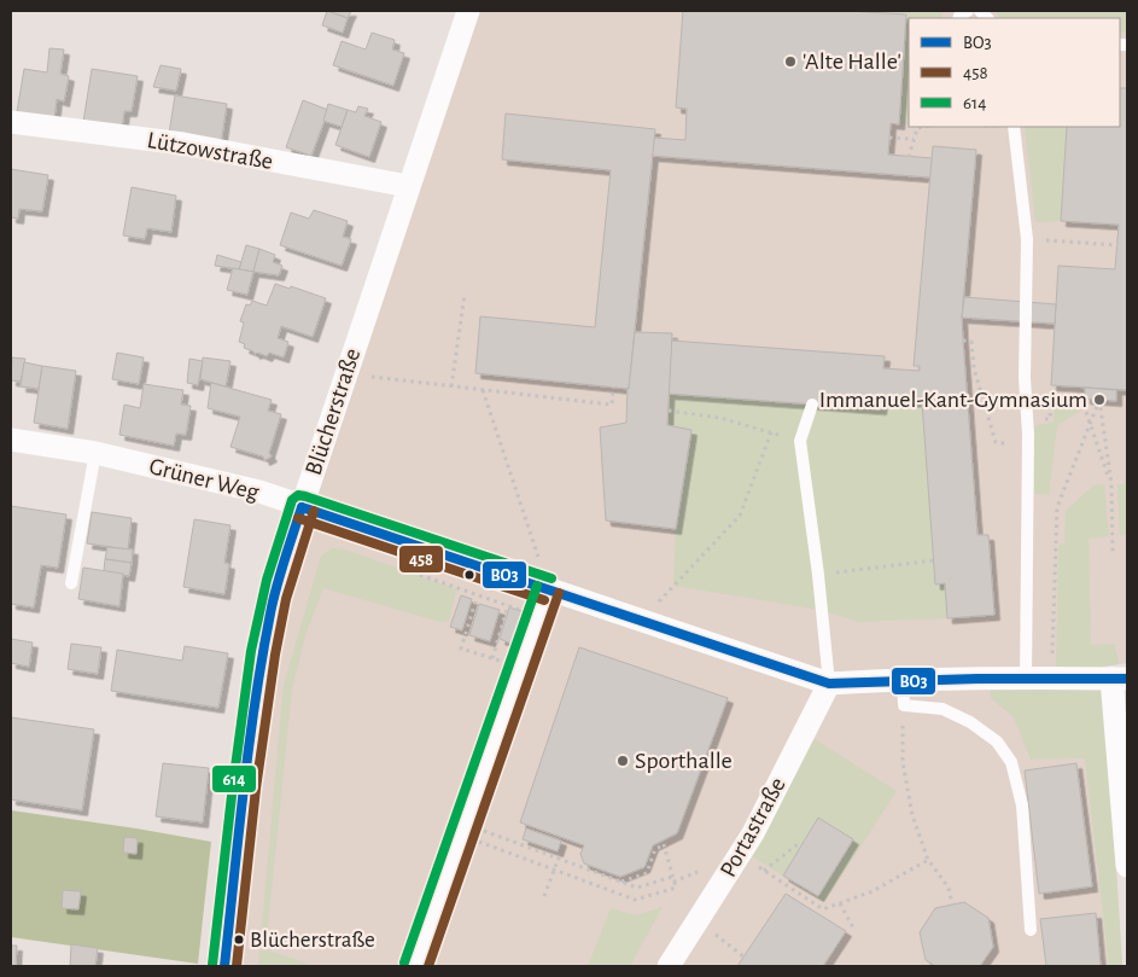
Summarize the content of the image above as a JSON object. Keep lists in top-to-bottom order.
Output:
{
  "streets": {
    "street": [
      "Lützowstraße",
      "Blücherstraße",
      "Grüner Weg",
      "Portastraße"
    ]
  },
  "crossings": [
    ["Lützowstraße", "Blücherstraße"],
    ["Blücherstraße", "Grüner Weg"],
    ["Grüner Weg", "Portastraße"]
  ],
  "places": [
    "'Alte Halle'",
    "Immanuel-Kant-Gymnasium",
    "Sporthalle",
    "Blücherstraße"
  ],
  "lines": ["transit line 614", "transit line BO3", "transit line 458"],
  "legend": ["BO3", "458", "614"]
}
